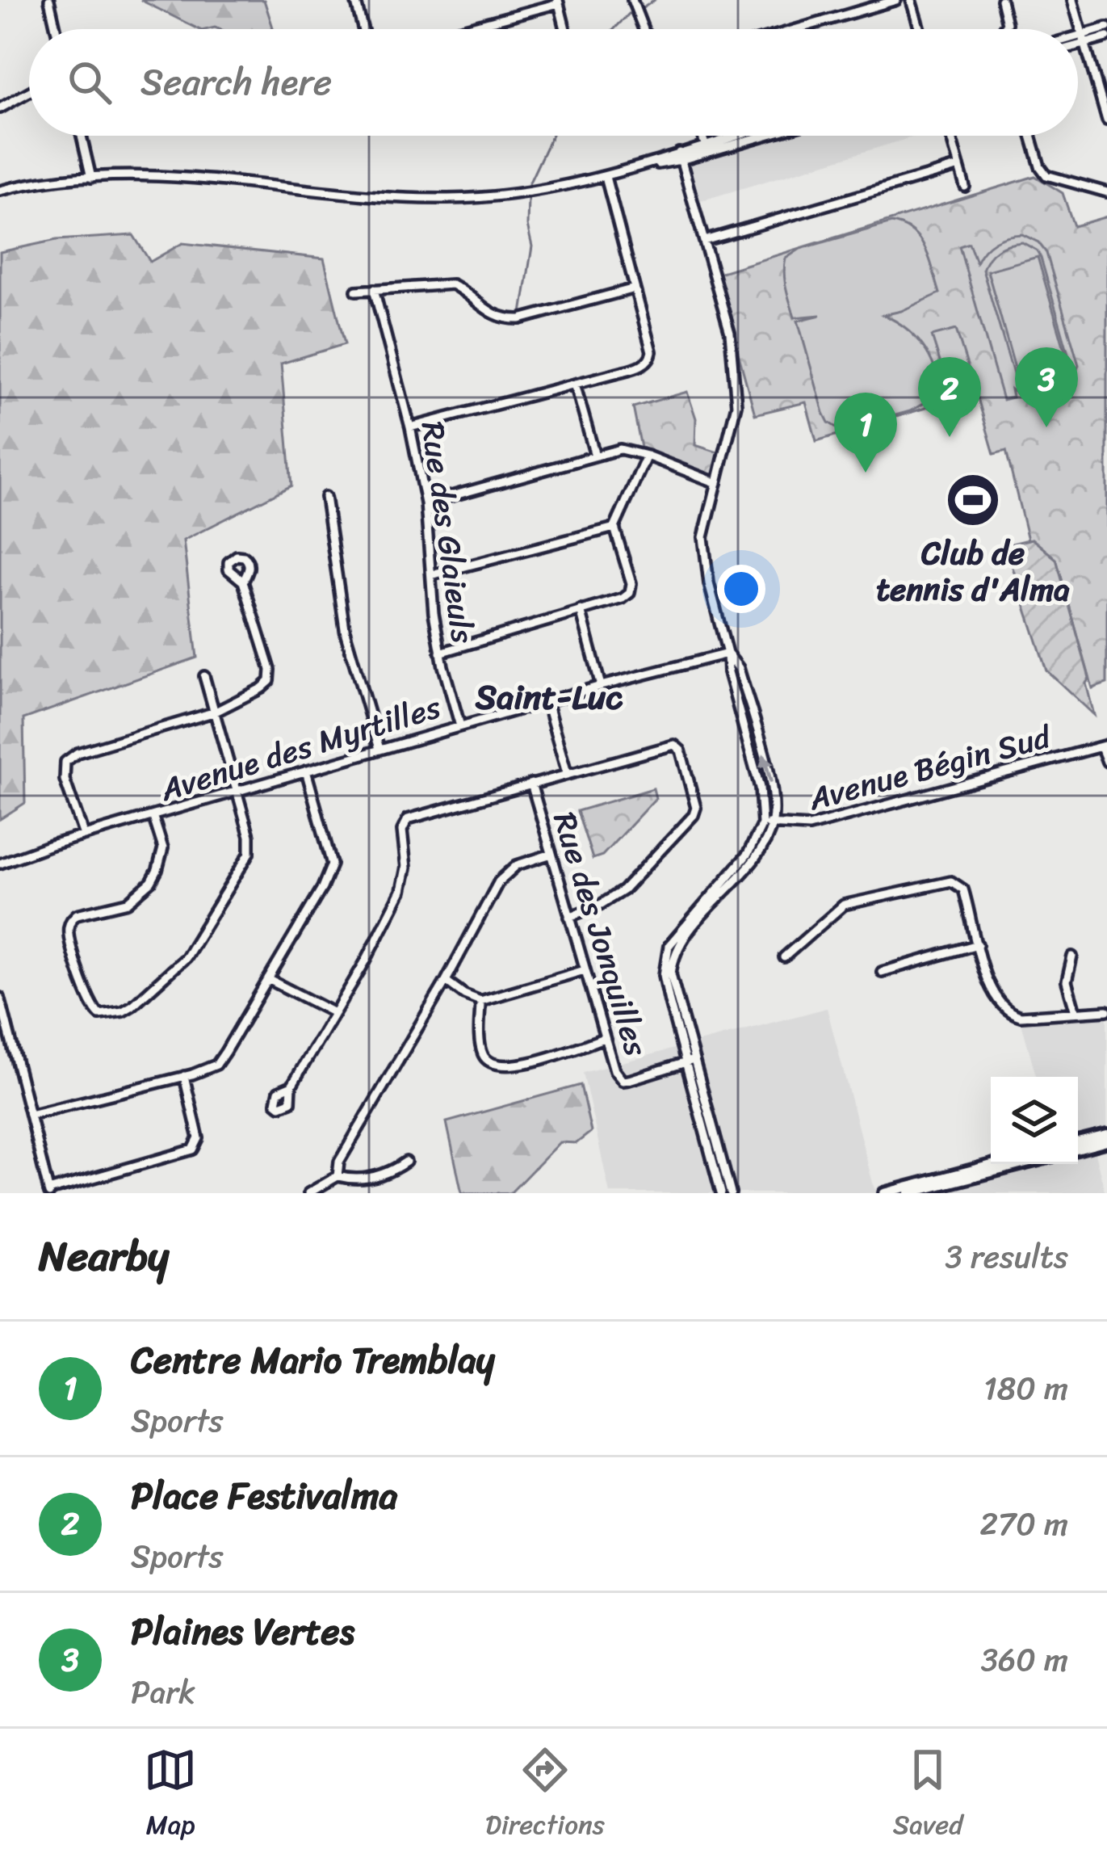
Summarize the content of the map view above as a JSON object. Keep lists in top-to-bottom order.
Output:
{
  "streets": {
    "street": [
      "Rue des Glaieuls",
      "Avenue des Myrtilles",
      "Avenue Bégin Sud",
      "Rue des Jonquilles"
    ]
  },
  "crossings": [
    ["Rue des Glaieuls", "Avenue des Myrtilles"]
  ],
  "districts": ["Saint-Luc"],
  "places": {
    "sports": ["Club de tennis d'Alma"]
  },
  "page": {
    "search": "Search here",
    "pins": ["3", "2", "1"],
    "heading": ["Nearby", "3 results"],
    "list": [
      {
        "mark": "1",
        "name": "Centre Mario Tremblay",
        "note": "Sports",
        "value": "180 m"
      },
      {
        "mark": "2",
        "name": "Place Festivalma",
        "note": "Sports",
        "value": "270 m"
      },
      {
        "mark": "3",
        "name": "Plaines Vertes",
        "note": "Park",
        "value": "360 m"
      }
    ],
    "nav": ["Map", "Directions", "Saved"]
  }
}
